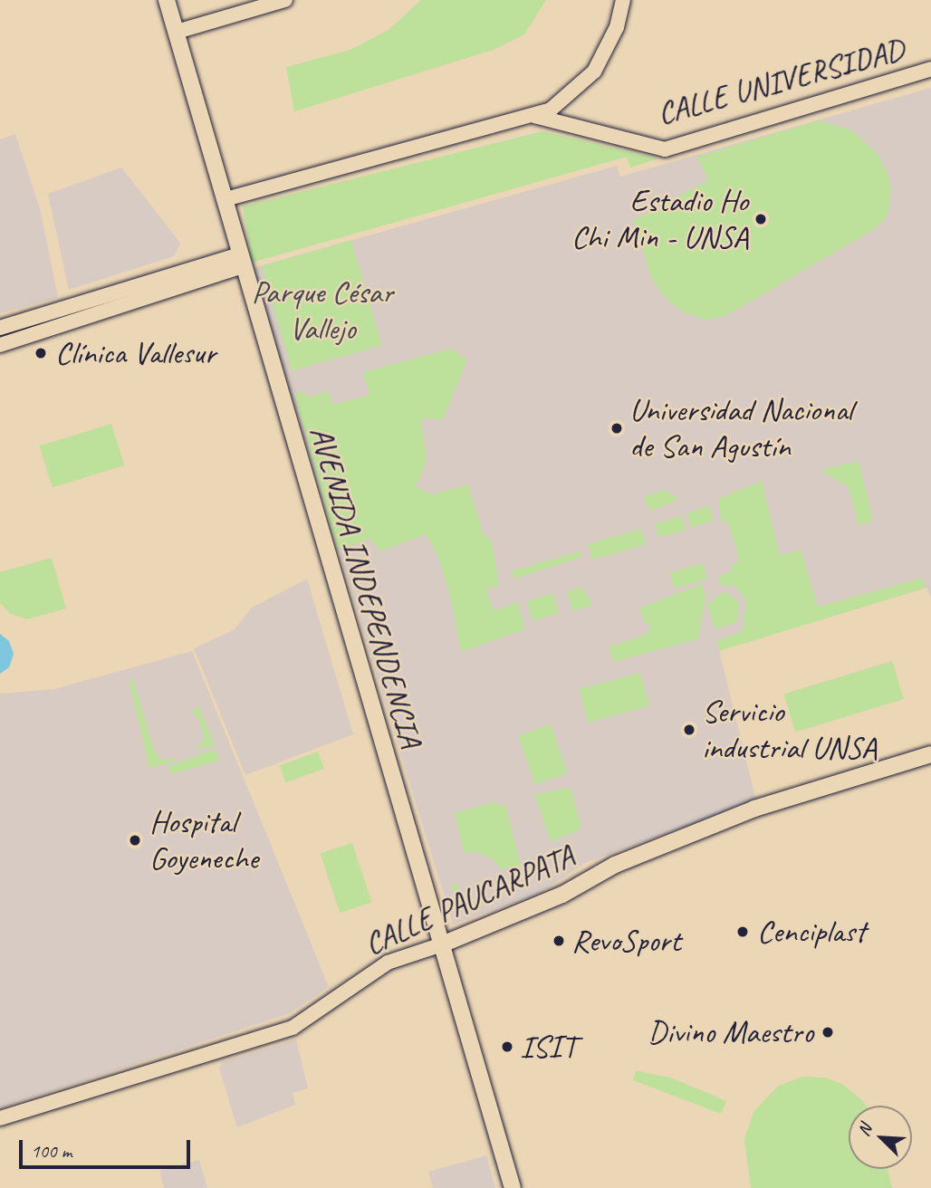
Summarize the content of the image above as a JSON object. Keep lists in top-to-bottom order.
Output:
{
  "streets": {
    "main road": ["AVENIDA INDEPENDENCIA", "CALLE PAUCARPATA"],
    "street": ["CALLE UNIVERSIDAD"]
  },
  "crossings": [
    ["AVENIDA INDEPENDENCIA", "CALLE PAUCARPATA"]
  ],
  "parks": ["Parque César Vallejo"],
  "places": [
    "Estadio Ho Chi Min - UNSA",
    "Clínica Vallesur",
    "Universidad Nacional de San Agustín",
    "Servicio industrial UNSA",
    "Hospital Goyeneche",
    "Cenciplast",
    "RevoSport",
    "Divino Maestro",
    "ISIT"
  ],
  "scale_bar": "100 m",
  "north": "top left"
}
